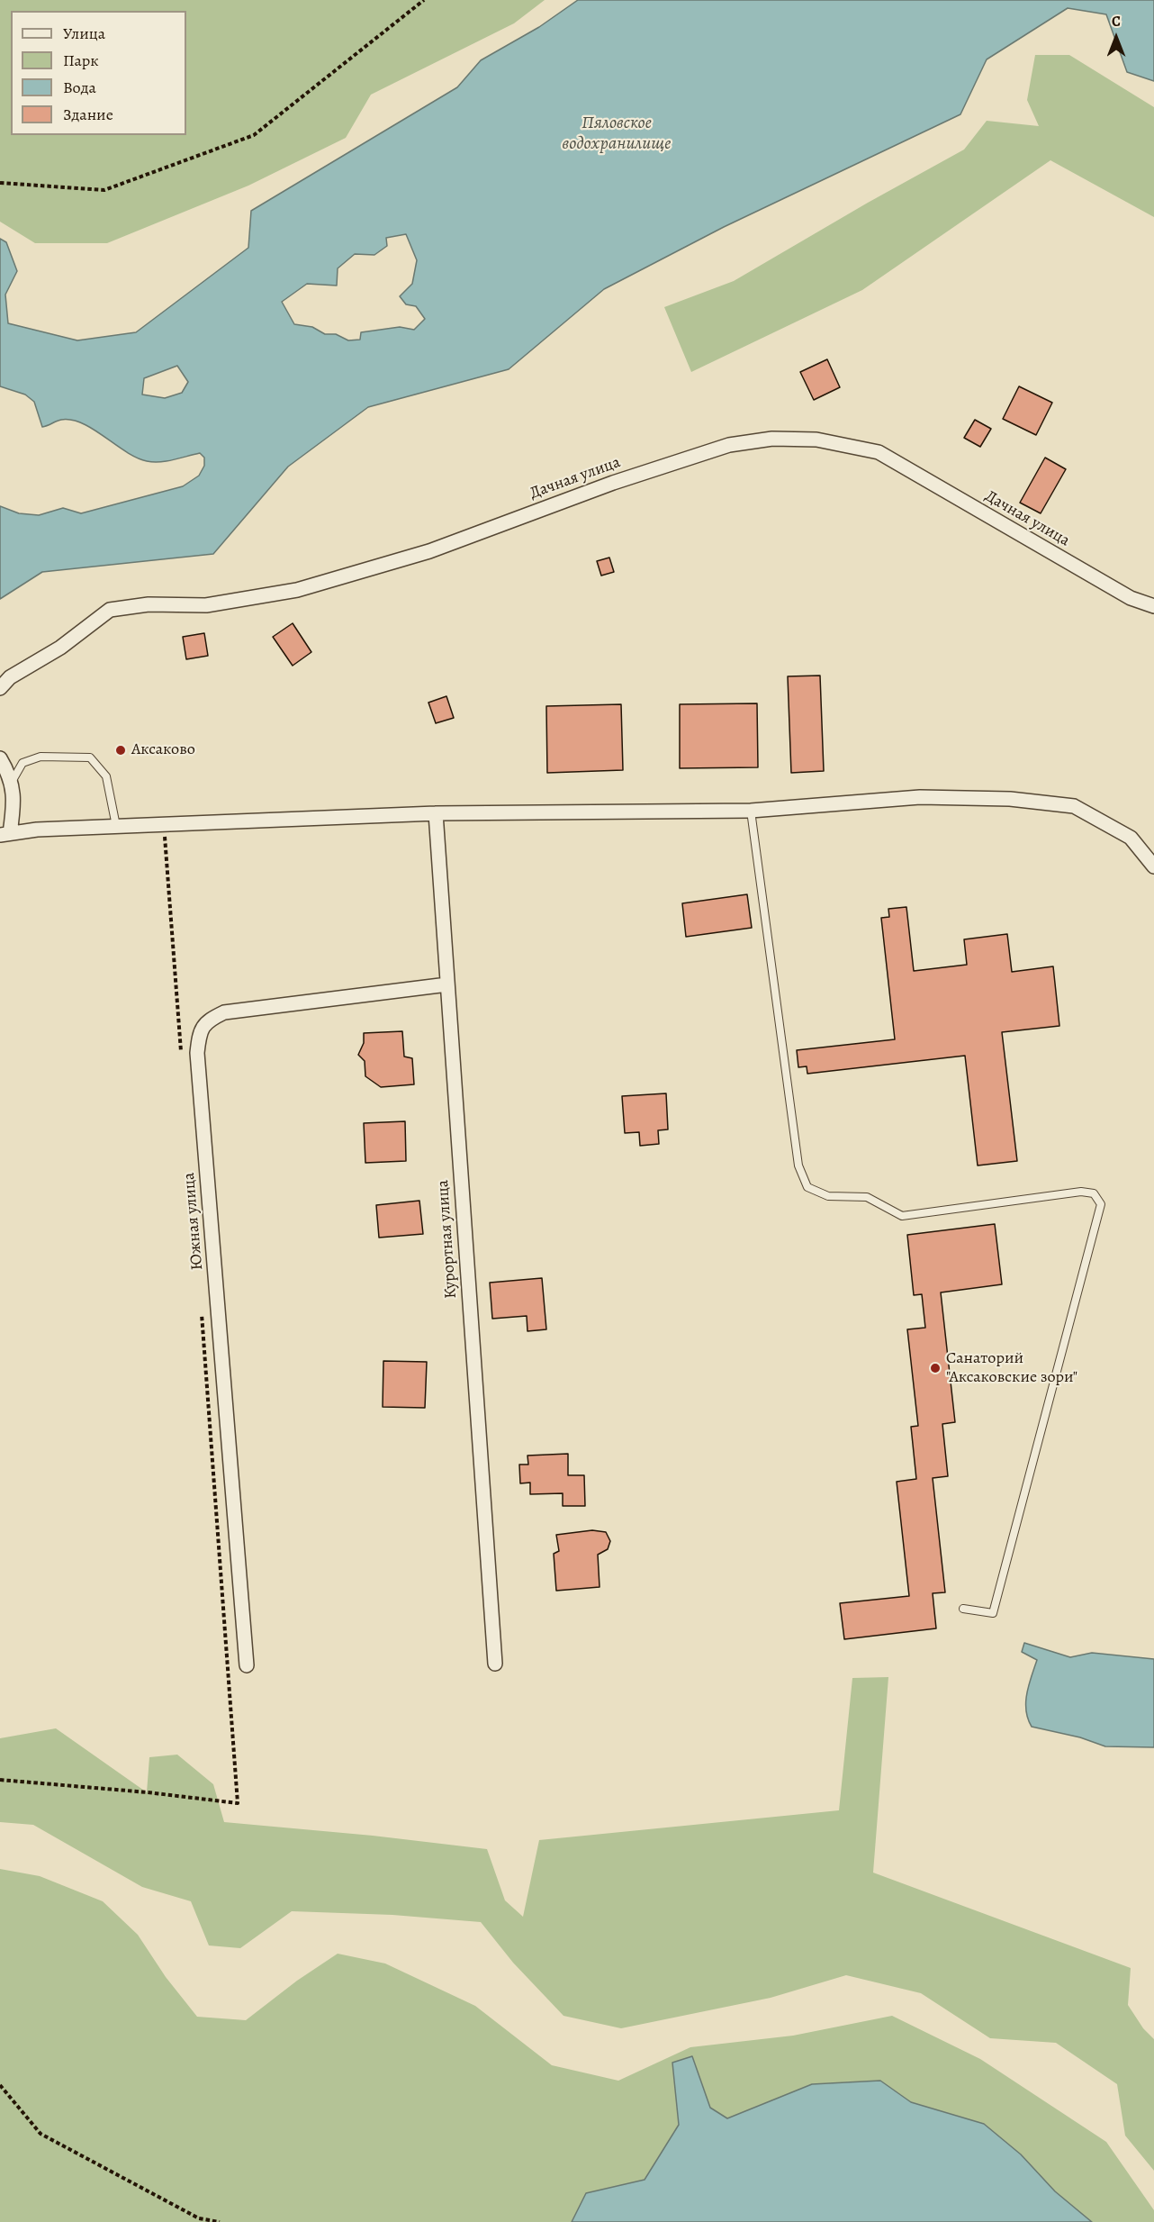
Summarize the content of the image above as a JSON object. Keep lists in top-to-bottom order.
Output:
{
  "streets": {
    "street": ["Дачная улица", "Южная улица", "Курортная улица"]
  },
  "crossings": [
    ["Южная улица", "Курортная улица"]
  ],
  "water": ["Пяловское водохранилище"],
  "places": ["Аксаково", "Санаторий \"Аксаковские зори\""],
  "legend": [
    "Улица",
    "Парк",
    "Вода",
    "Здание"
  ],
  "north": "top"
}
